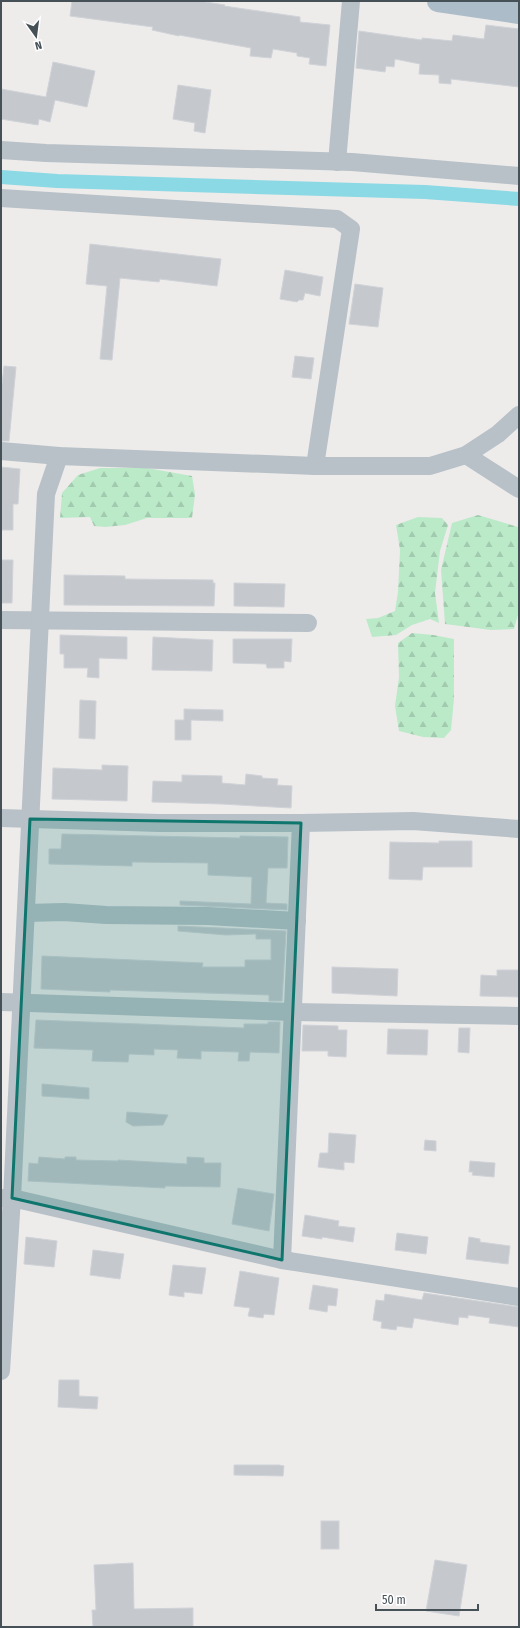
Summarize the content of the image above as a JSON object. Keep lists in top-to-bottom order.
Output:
{
  "scale_bar": "50 m",
  "north": "bottom"
}
